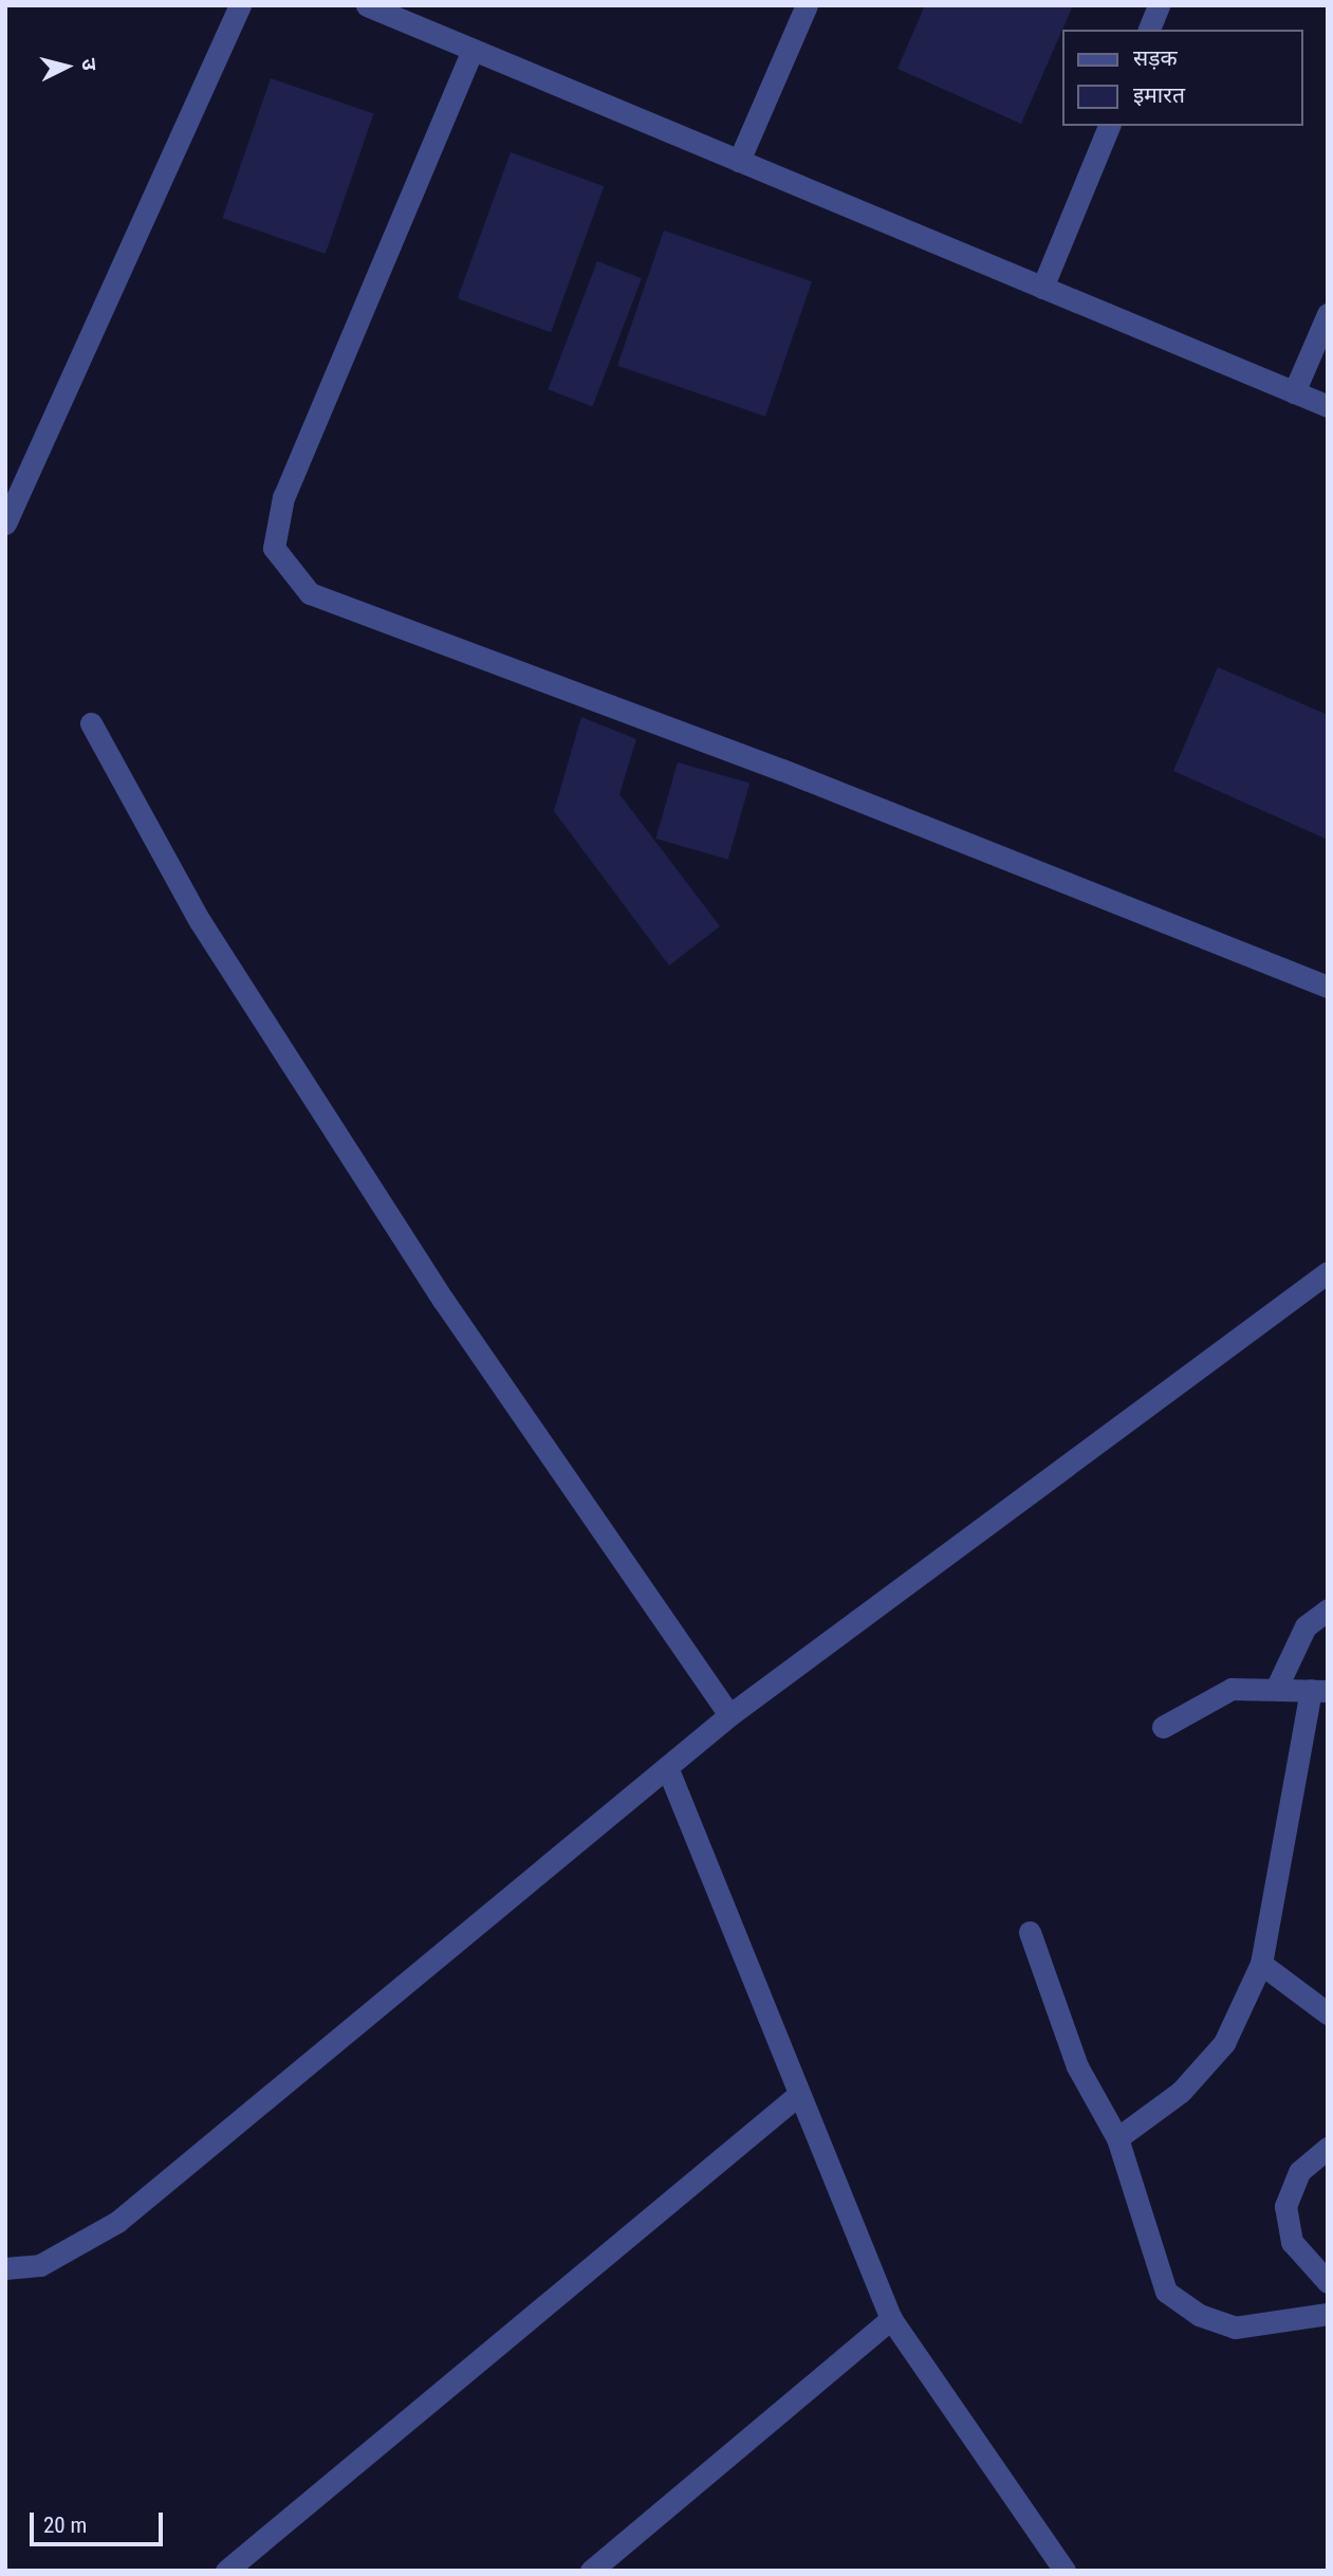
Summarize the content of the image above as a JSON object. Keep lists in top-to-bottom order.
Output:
{
  "legend": ["सड़क", "इमारत"],
  "scale_bar": "20 m",
  "north": "right"
}
